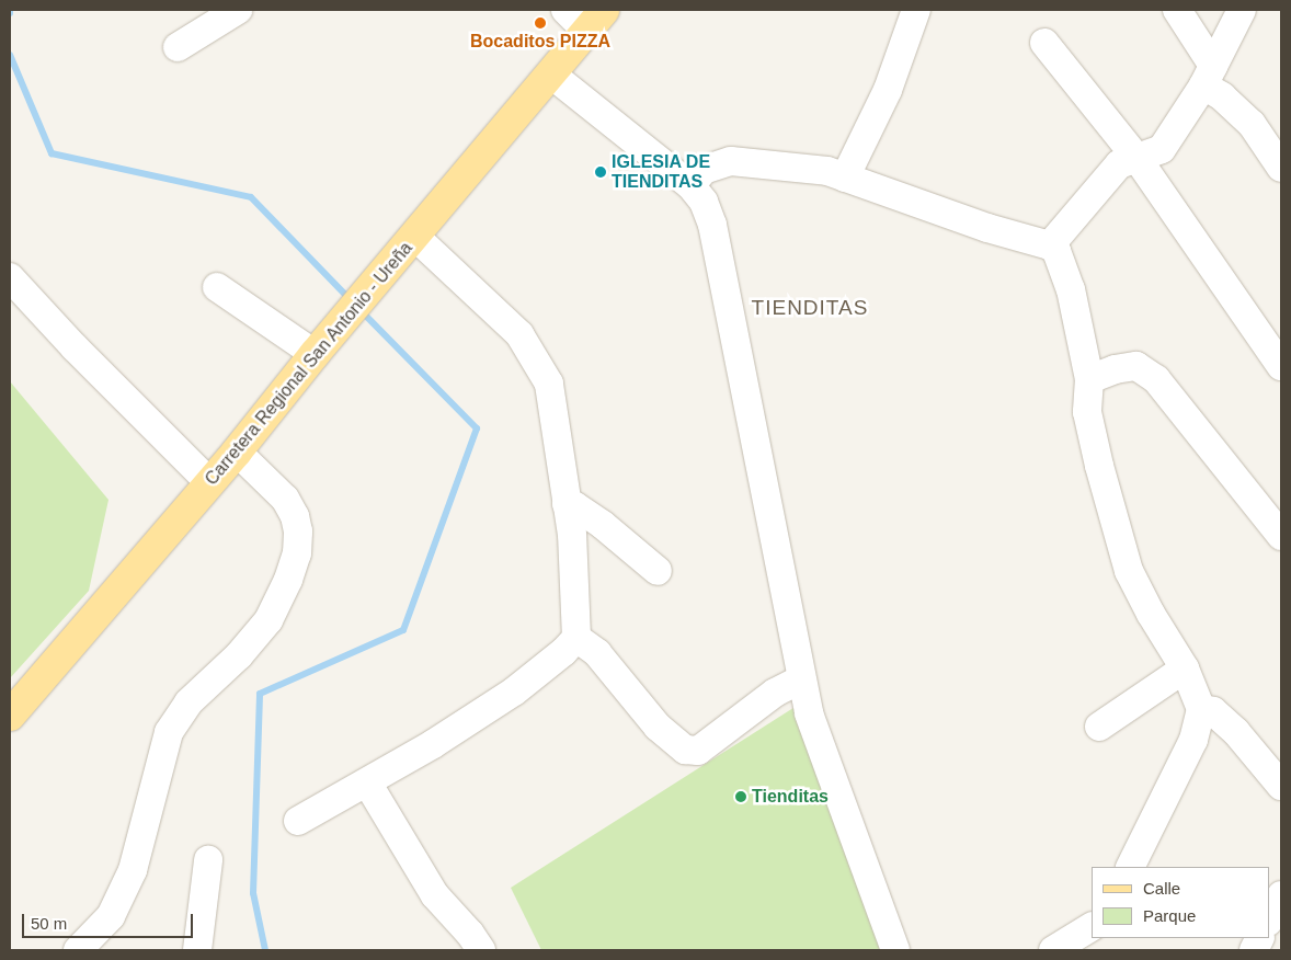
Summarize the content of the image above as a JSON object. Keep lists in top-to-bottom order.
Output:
{
  "streets": {
    "main road": ["Carretera Regional San Antonio - Ureña"]
  },
  "districts": ["TIENDITAS"],
  "places": ["Bocaditos PIZZA", "IGLESIA DE TIENDITAS", "Tienditas"],
  "legend": ["Calle", "Parque"],
  "scale_bar": "50 m"
}
